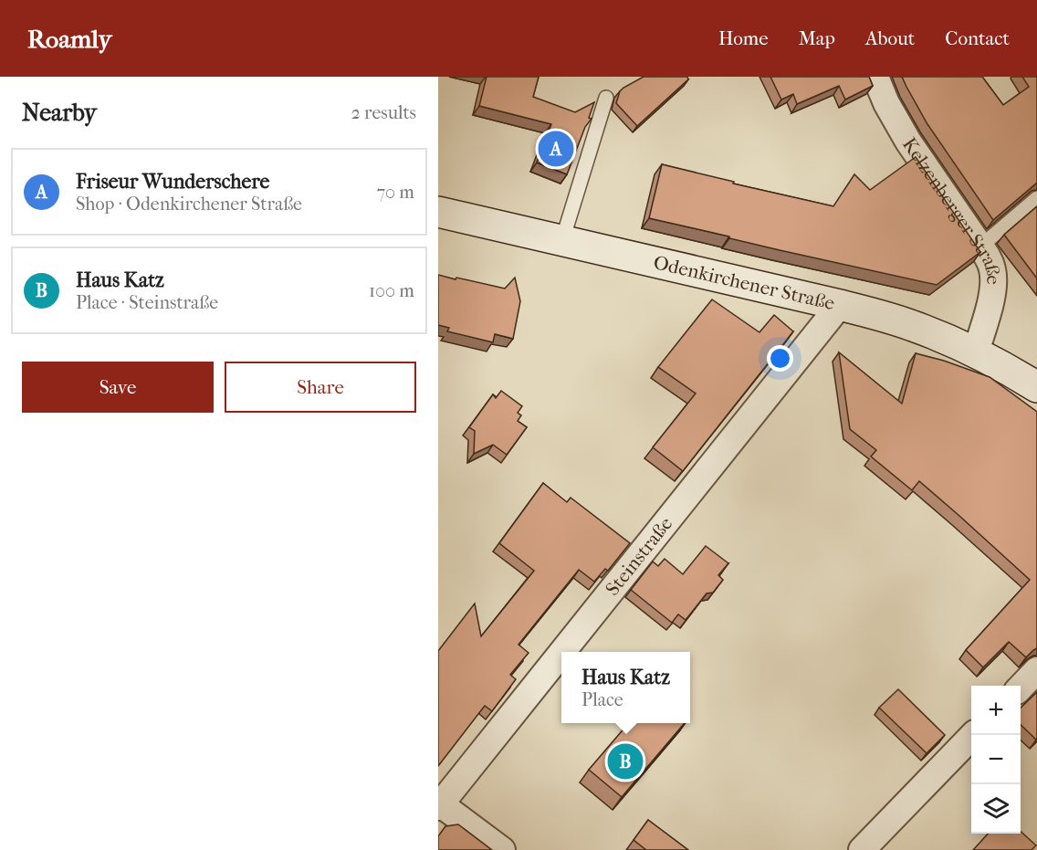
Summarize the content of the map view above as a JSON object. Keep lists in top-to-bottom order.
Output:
{
  "streets": {
    "main road": ["Odenkirchener Straße"],
    "street": ["Kelzenberger Straße", "Steinstraße"]
  },
  "crossings": [
    ["Kelzenberger Straße", "Odenkirchener Straße"],
    ["Odenkirchener Straße", "Steinstraße"]
  ],
  "page": {
    "header": "Roamly",
    "nav": [
      "Home",
      "Map",
      "About",
      "Contact"
    ],
    "heading": ["Nearby", "2 results"],
    "pins": ["A", "B"],
    "list": [
      {
        "mark": "A",
        "name": "Friseur Wunderschere",
        "note": "Shop · Odenkirchener Straße",
        "value": "70 m"
      },
      {
        "mark": "B",
        "name": "Haus Katz",
        "note": "Place · Steinstraße",
        "value": "100 m"
      }
    ],
    "buttons": ["Save", "Share"],
    "popup": ["Haus Katz", "Place"],
    "map_buttons": ["+", "−"]
  }
}
